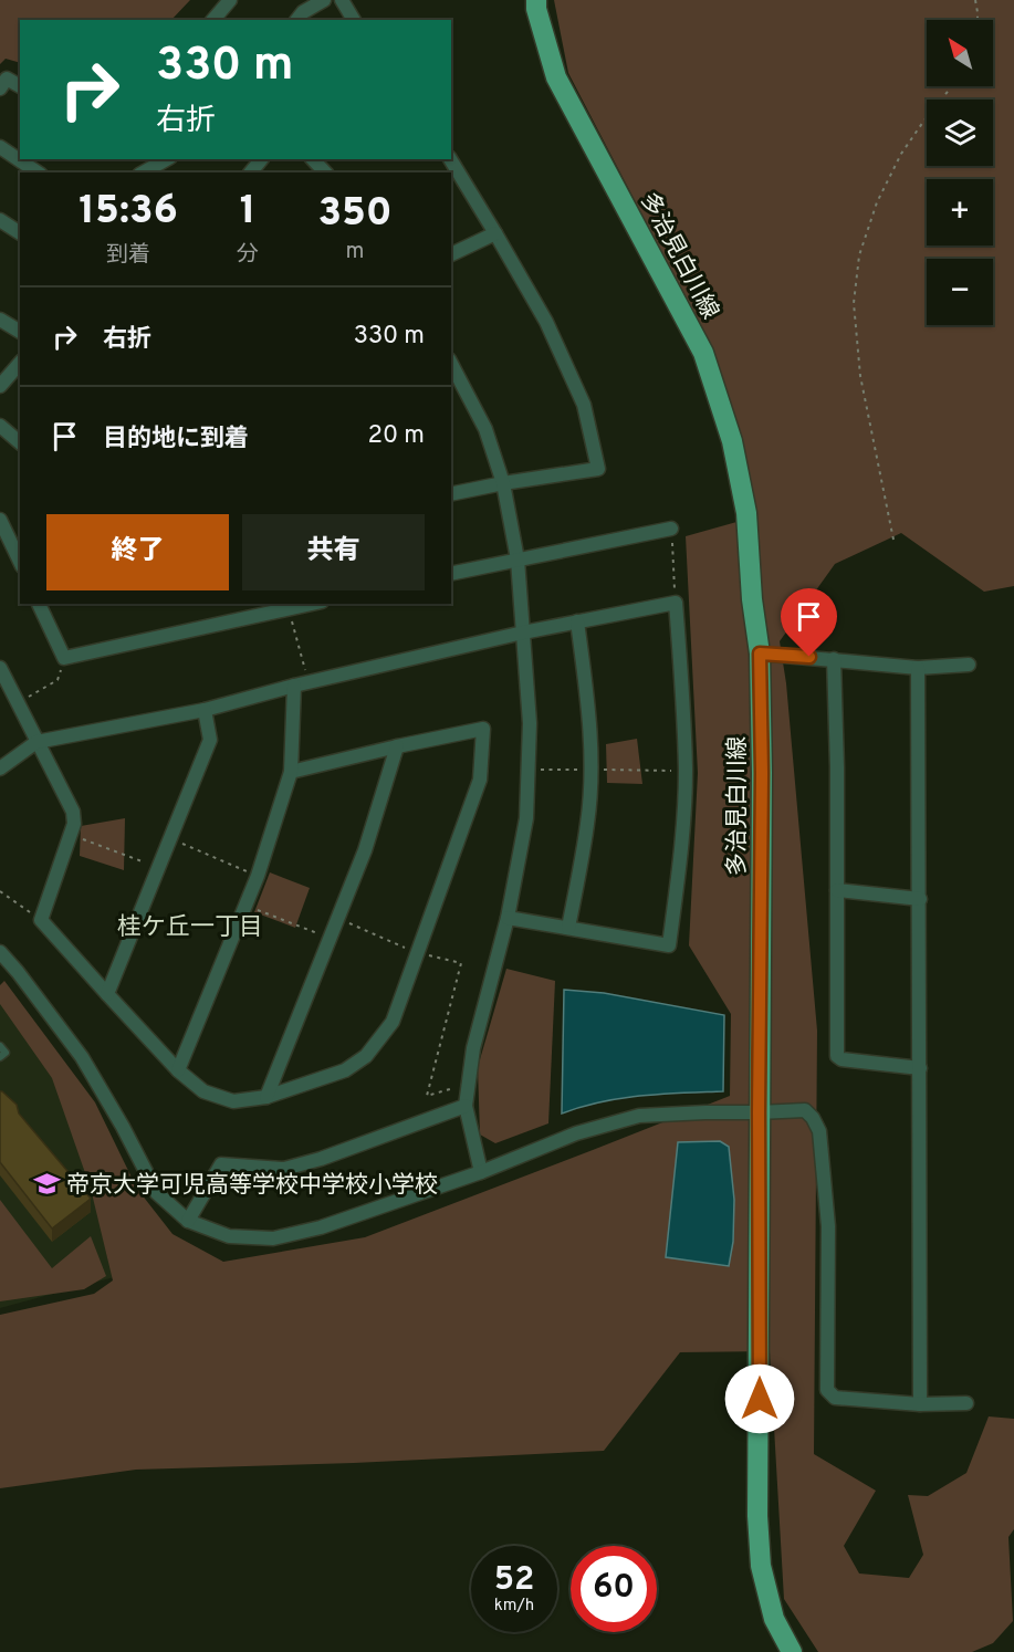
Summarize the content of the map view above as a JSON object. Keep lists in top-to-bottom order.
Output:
{
  "streets": {
    "main road": ["多治見白川線"]
  },
  "districts": ["桂ケ丘一丁目"],
  "places": {
    "school or university": ["帝京大学可児高等学校中学校小学校"]
  },
  "north": "top left",
  "page": {
    "map_buttons": ["+", "−"],
    "turn": ["330 m", "右折"],
    "eta": [
      "15:36",
      "到着",
      "1",
      "分",
      "350",
      "m"
    ],
    "list": [
      {
        "name": "右折",
        "value": "330 m"
      },
      {
        "name": "目的地に到着",
        "value": "20 m"
      }
    ],
    "buttons": ["終了", "共有"],
    "speed": "52 km/h",
    "limit": "60"
  }
}
